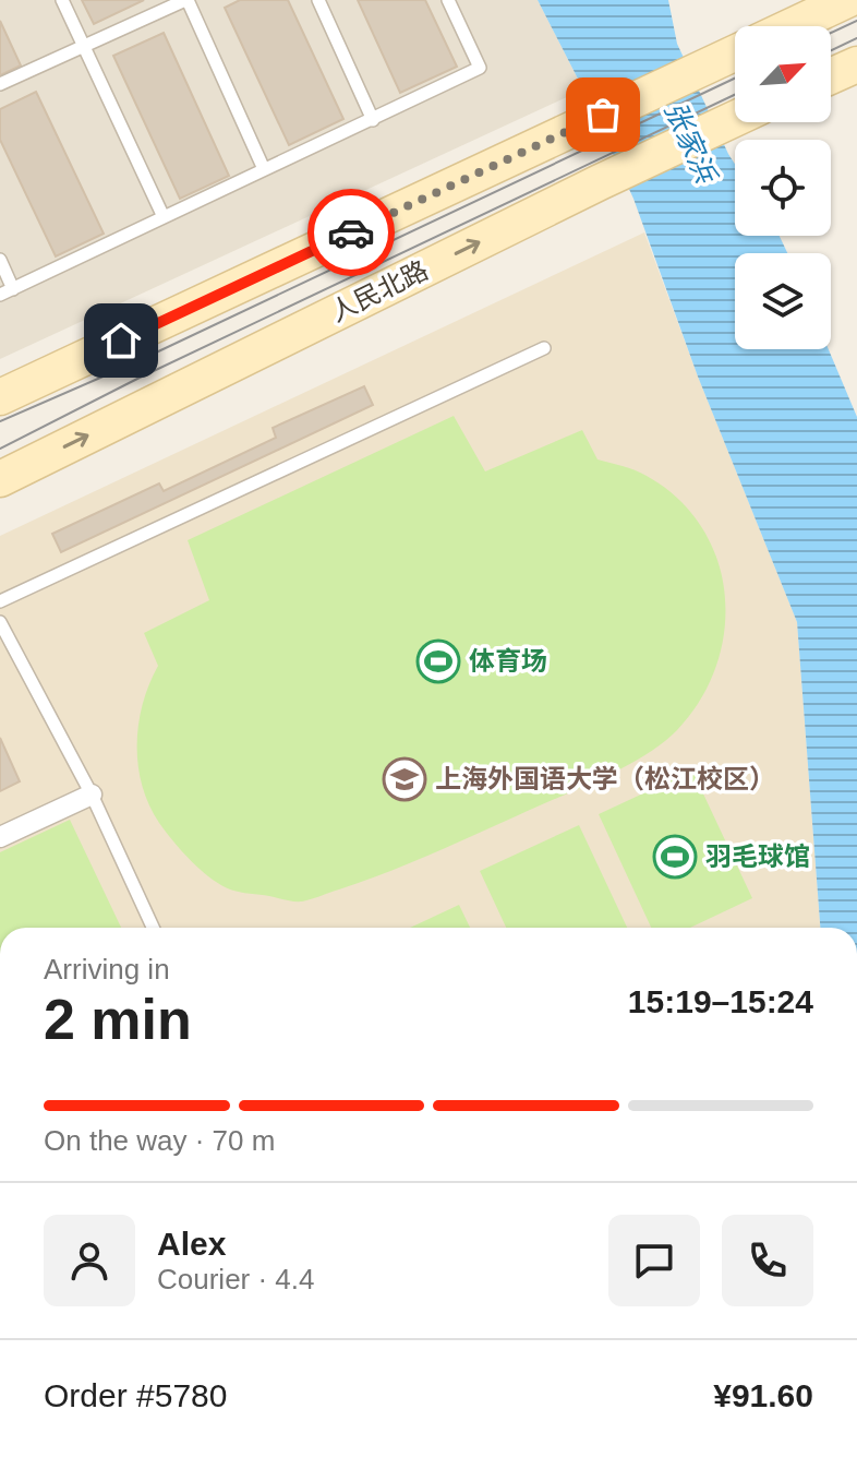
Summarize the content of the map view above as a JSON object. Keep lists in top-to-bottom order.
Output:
{
  "streets": {
    "main road": ["人民北路"]
  },
  "water": ["张家浜"],
  "places": {
    "sports": ["体育场", "羽毛球馆"],
    "school or university": ["上海外国语大学（松江校区）"]
  },
  "north": "top right",
  "page": {
    "heading": ["2 min", "Arriving in", "15:19–15:24"],
    "panel": [
      "Alex",
      "Courier · 4.4",
      "Order #5780",
      "¥91.60"
    ],
    "bar": "On the way · 70 m"
  }
}
